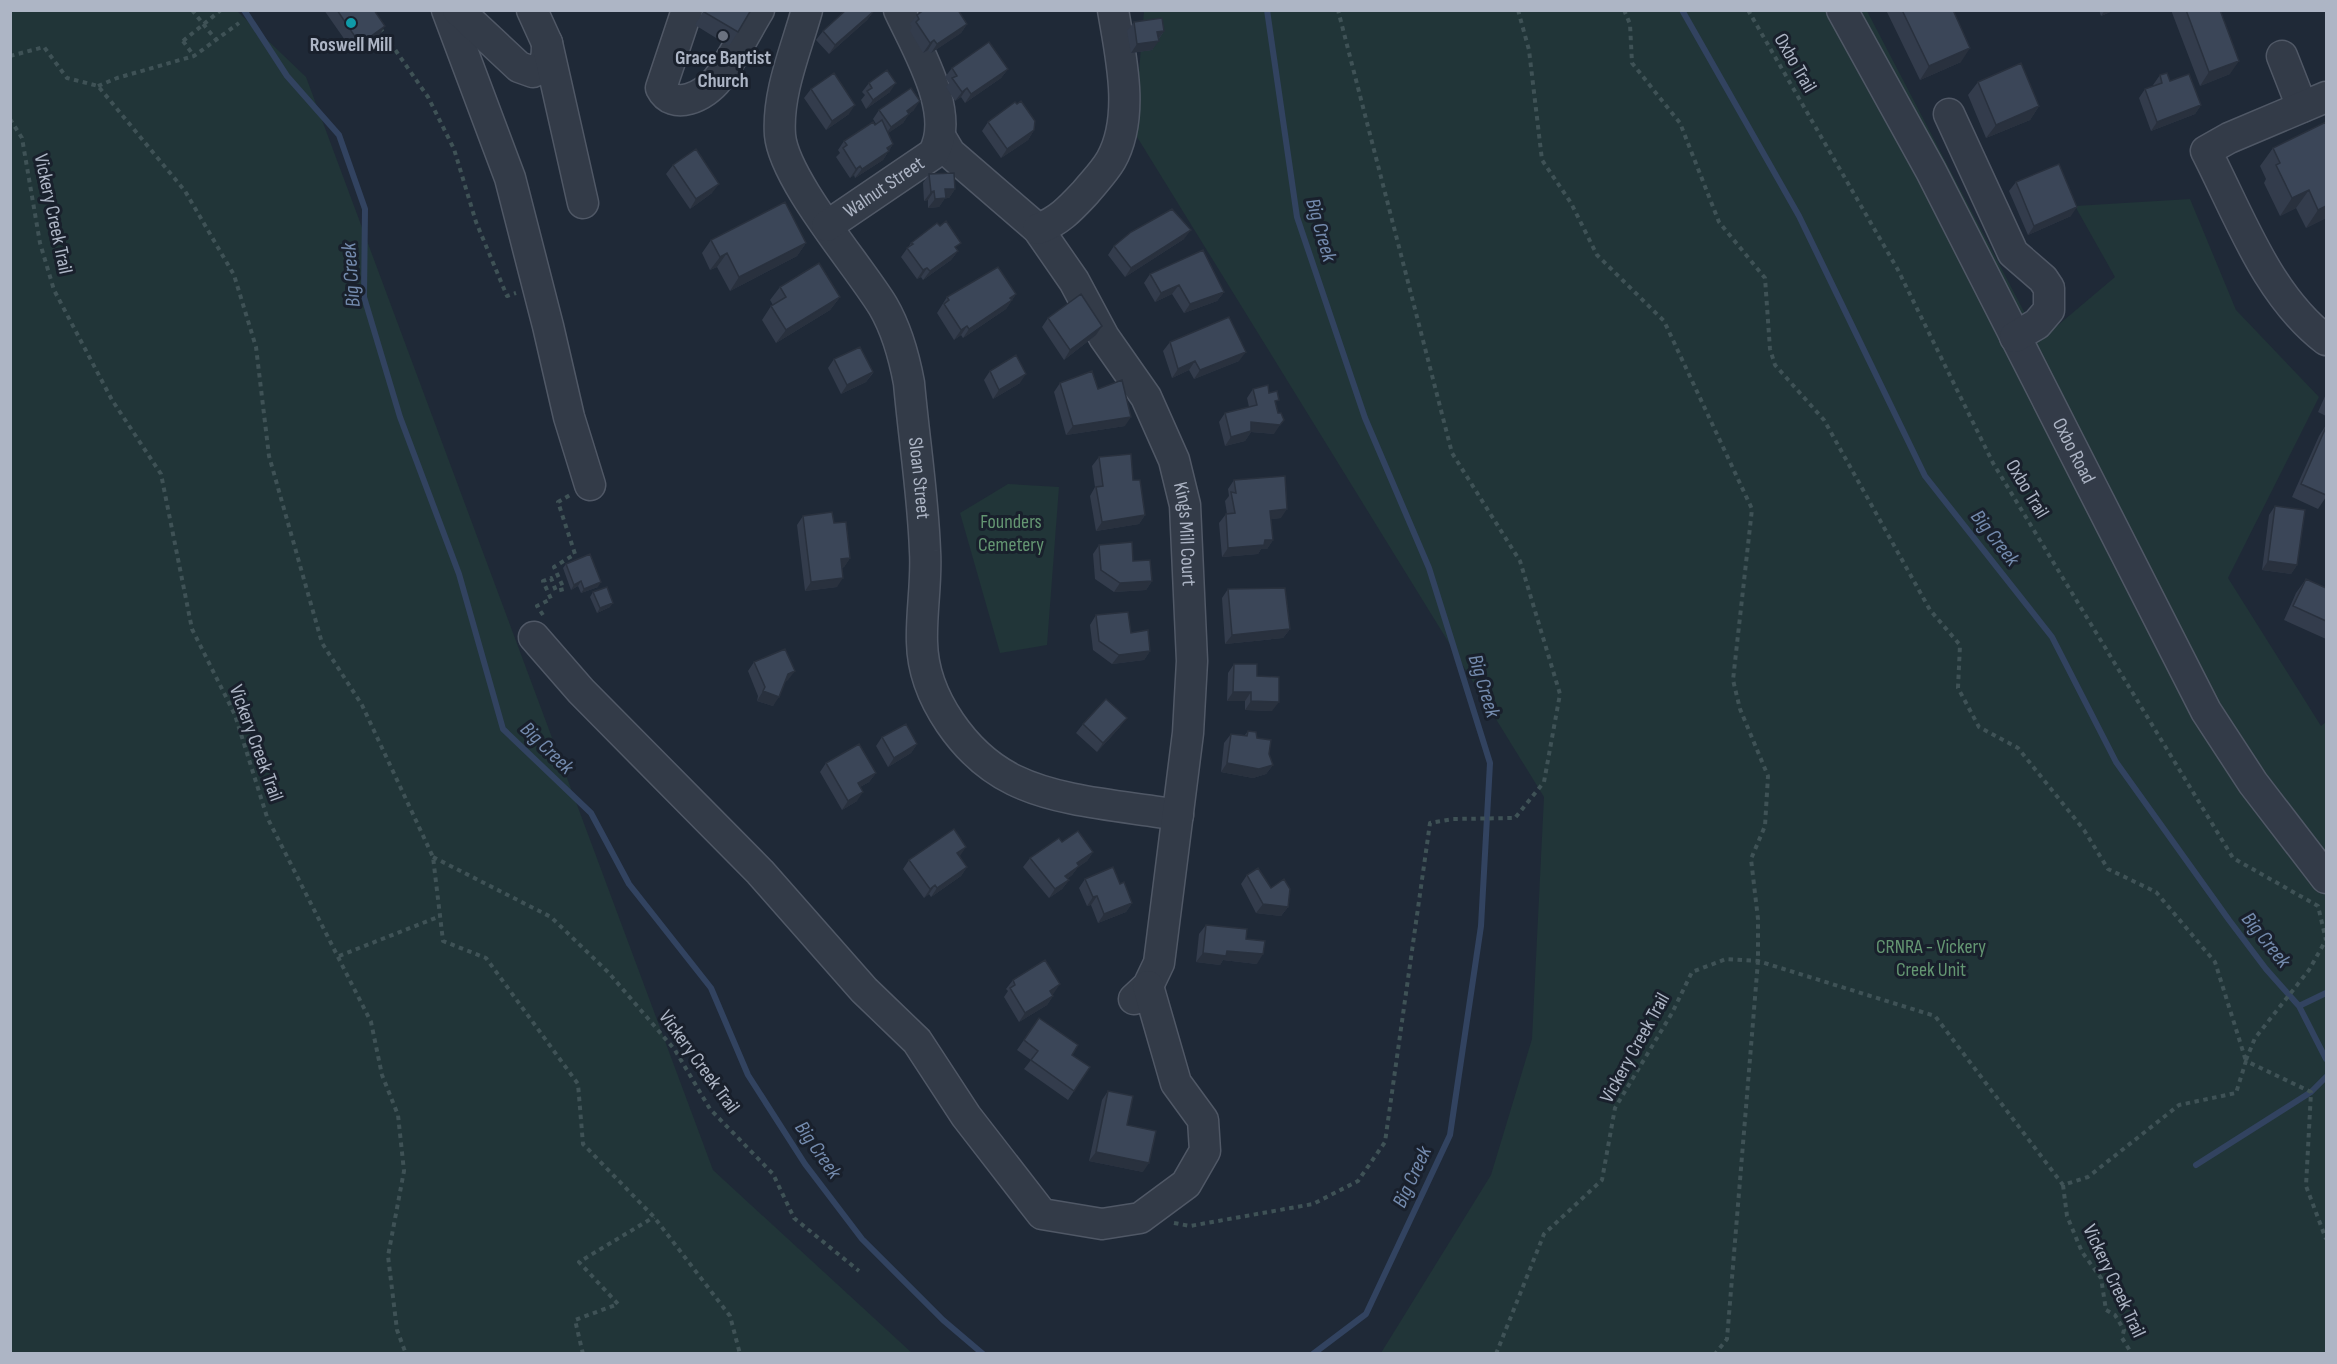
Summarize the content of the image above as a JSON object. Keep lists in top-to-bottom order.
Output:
{
  "streets": {
    "street": [
      "Walnut Street",
      "Oxbo Road",
      "Sloan Street",
      "Kings Mill Court"
    ],
    "path": ["Oxbo Trail", "Vickery Creek Trail"]
  },
  "crossings": [
    ["Walnut Street", "Sloan Street"],
    ["Walnut Street", "Kings Mill Court"],
    ["Sloan Street", "Kings Mill Court"]
  ],
  "water": ["Big Creek"],
  "parks": ["Founders Cemetery", "CRNRA - Vickery Creek Unit"],
  "places": ["Roswell Mill", "Grace Baptist Church"]
}
